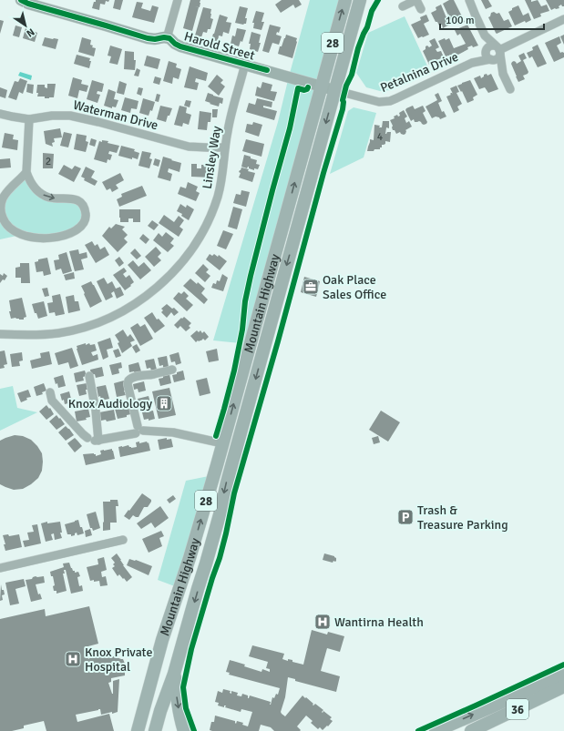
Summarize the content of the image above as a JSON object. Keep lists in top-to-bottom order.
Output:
{
  "streets": {
    "main road": ["28", "Mountain Highway", "36"],
    "street": [
      "Harold Street",
      "Petalnina Drive",
      "Waterman Drive",
      "Linsley Way"
    ]
  },
  "crossings": [
    ["Harold Street", "Petalnina Drive"],
    ["Harold Street", "Linsley Way"],
    ["Harold Street", "Mountain Highway"],
    ["Petalnina Drive", "Mountain Highway"],
    ["Waterman Drive", "Linsley Way"]
  ],
  "places": {
    "office": ["Oak Place Sales Office"],
    "building": ["Knox Audiology"],
    "parking": ["Trash & Treasure Parking"],
    "hospital": ["Wantirna Health", "Knox Private Hospital"]
  },
  "house_numbers": ["4", "2"],
  "scale_bar": "100 m",
  "north": "bottom right"
}
